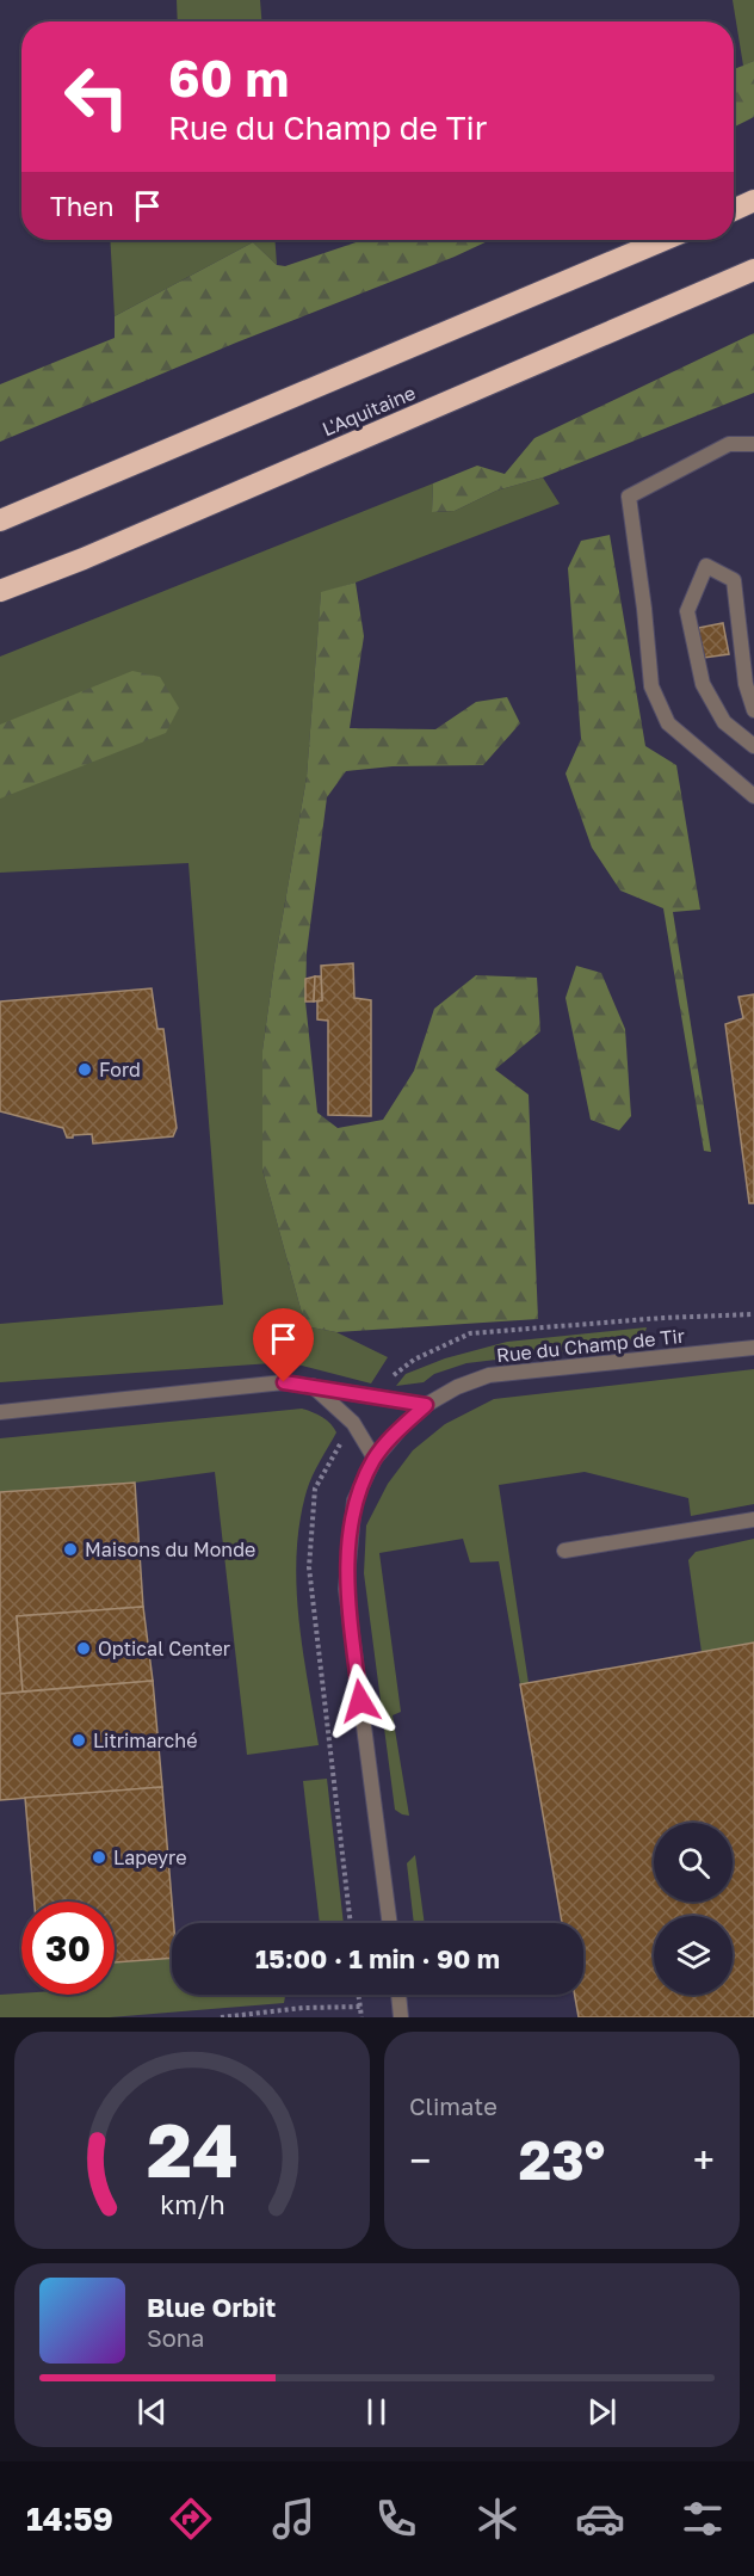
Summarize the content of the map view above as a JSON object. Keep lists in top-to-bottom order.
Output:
{
  "streets": {
    "highway": ["L'Aquitaine"],
    "street": ["Rue du Champ de Tir"]
  },
  "places": [
    "Ford",
    "Maisons du Monde",
    "Optical Center",
    "Litrimarché",
    "Lapeyre"
  ],
  "page": {
    "turn": ["60 m", "Rue du Champ de Tir"],
    "then": "Then",
    "limit": "30",
    "trip": "15:00 · 1 min · 90 m",
    "tile": "Climate",
    "heat": ["−", "23°", "+"],
    "song": ["Blue Orbit", "Sona"],
    "tabs": "14:59",
    "gauge": ["24", "km/h"]
  }
}
